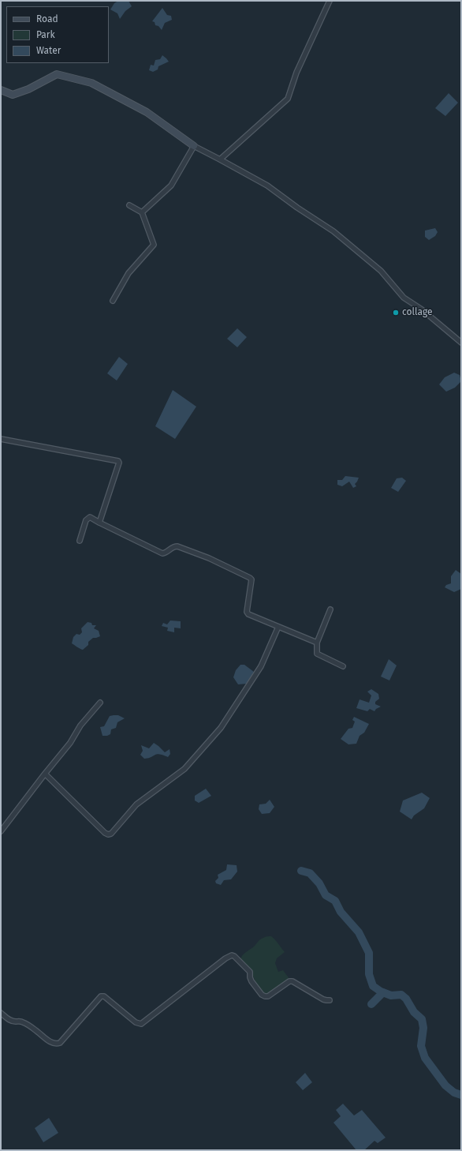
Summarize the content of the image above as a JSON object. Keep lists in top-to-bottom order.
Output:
{
  "places": ["collage"],
  "legend": ["Road", "Park", "Water"]
}
